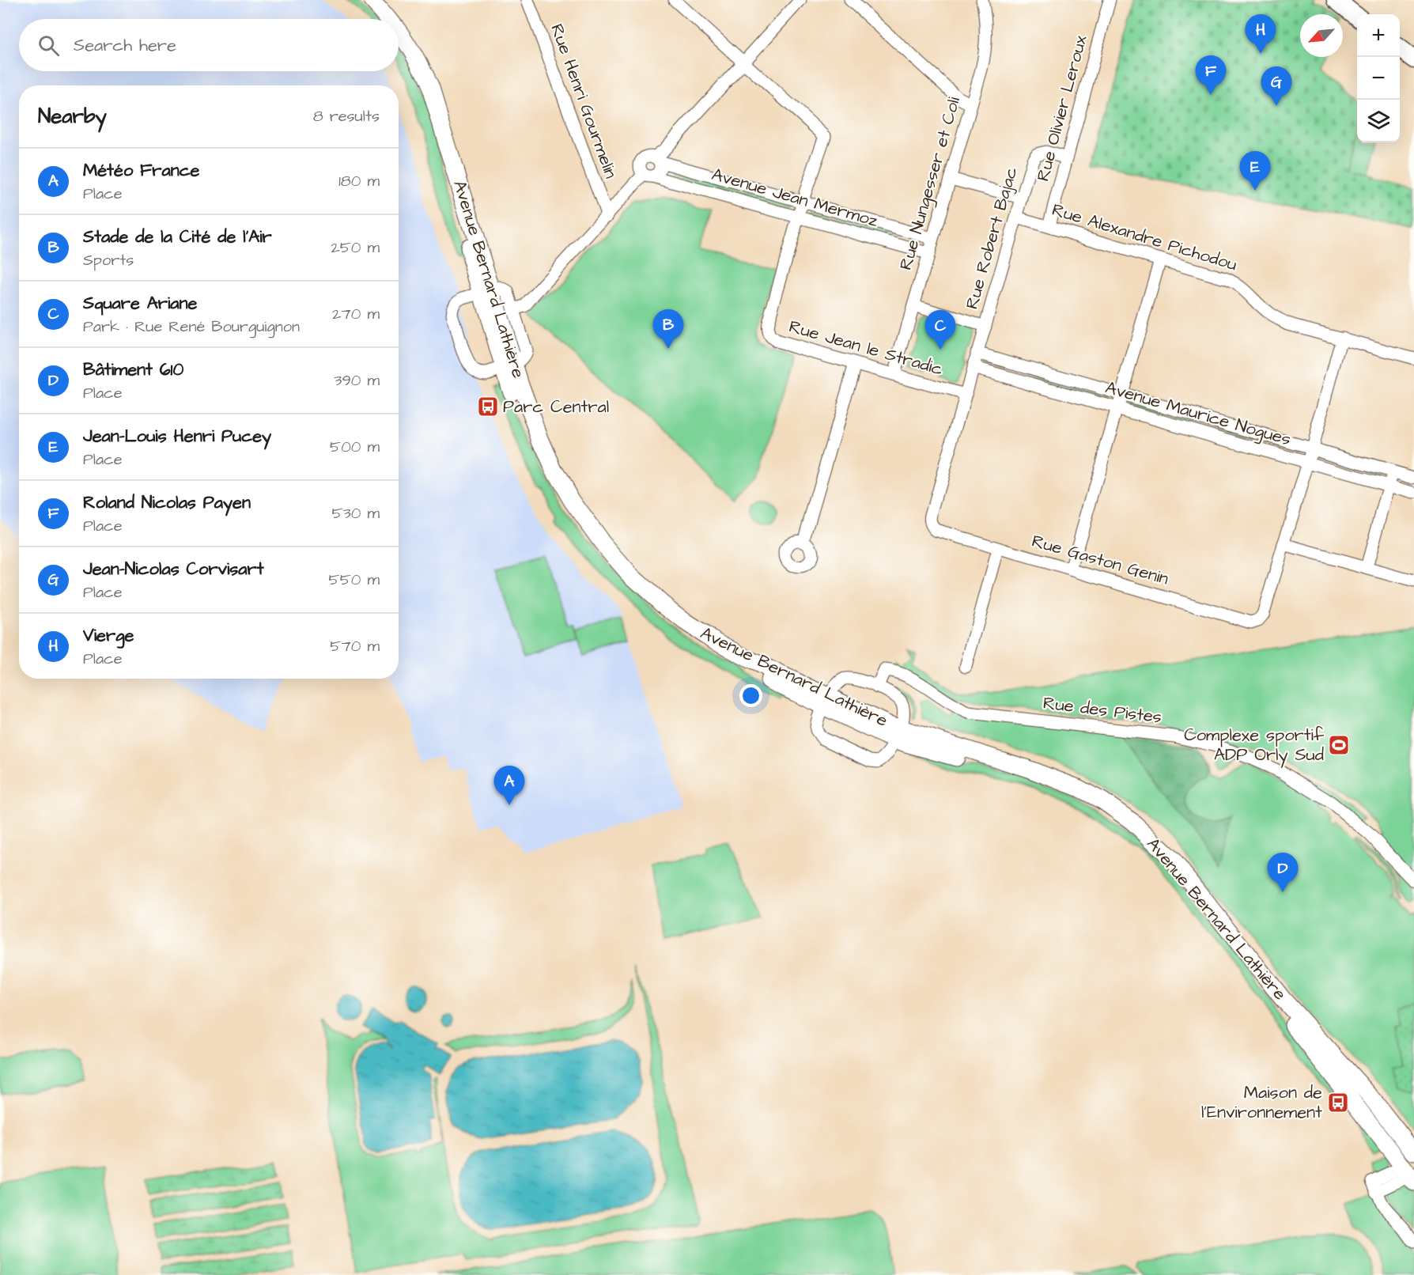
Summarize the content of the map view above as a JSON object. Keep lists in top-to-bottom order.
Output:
{
  "streets": {
    "main road": ["Avenue Bernard Lathière"],
    "street": [
      "Rue Henri Gourmelin",
      "Rue Olivier Leroux",
      "Rue Nungesser et Coli",
      "Avenue Jean Mermoz",
      "Rue Alexandre Pichodou",
      "Rue Robert Bajac",
      "Rue Jean le Stradic",
      "Avenue Maurice Nogues",
      "Rue Gaston Genin",
      "Rue des Pistes"
    ]
  },
  "crossings": [
    ["Rue Olivier Leroux", "Rue Alexandre Pichodou"],
    ["Rue Olivier Leroux", "Rue Robert Bajac"],
    ["Rue Nungesser et Coli", "Avenue Jean Mermoz"],
    ["Rue Nungesser et Coli", "Rue Jean le Stradic"],
    ["Avenue Jean Mermoz", "Rue Jean le Stradic"],
    ["Rue Alexandre Pichodou", "Rue Robert Bajac"],
    ["Rue Robert Bajac", "Rue Jean le Stradic"],
    ["Rue Robert Bajac", "Avenue Maurice Nogues"],
    ["Rue Robert Bajac", "Rue Gaston Genin"]
  ],
  "places": {
    "bus stop": ["Parc Central", "Maison de l'Environnement"],
    "sports": ["Complexe sportif ADP Orly Sud"]
  },
  "north": "bottom left",
  "page": {
    "map_buttons": ["+", "−"],
    "pins": [
      "H",
      "F",
      "G",
      "E",
      "B",
      "C",
      "A",
      "D"
    ],
    "search": "Search here",
    "heading": ["Nearby", "8 results"],
    "list": [
      {
        "mark": "A",
        "name": "Météo France",
        "note": "Place",
        "value": "180 m"
      },
      {
        "mark": "B",
        "name": "Stade de la Cité de l'Air",
        "note": "Sports",
        "value": "250 m"
      },
      {
        "mark": "C",
        "name": "Square Ariane",
        "note": "Park · Rue René Bourguignon",
        "value": "270 m"
      },
      {
        "mark": "D",
        "name": "Bâtiment 610",
        "note": "Place",
        "value": "390 m"
      },
      {
        "mark": "E",
        "name": "Jean-Louis Henri Pucey",
        "note": "Place",
        "value": "500 m"
      },
      {
        "mark": "F",
        "name": "Roland Nicolas Payen",
        "note": "Place",
        "value": "530 m"
      },
      {
        "mark": "G",
        "name": "Jean-Nicolas Corvisart",
        "note": "Place",
        "value": "550 m"
      },
      {
        "mark": "H",
        "name": "Vierge",
        "note": "Place",
        "value": "570 m"
      }
    ]
  }
}
